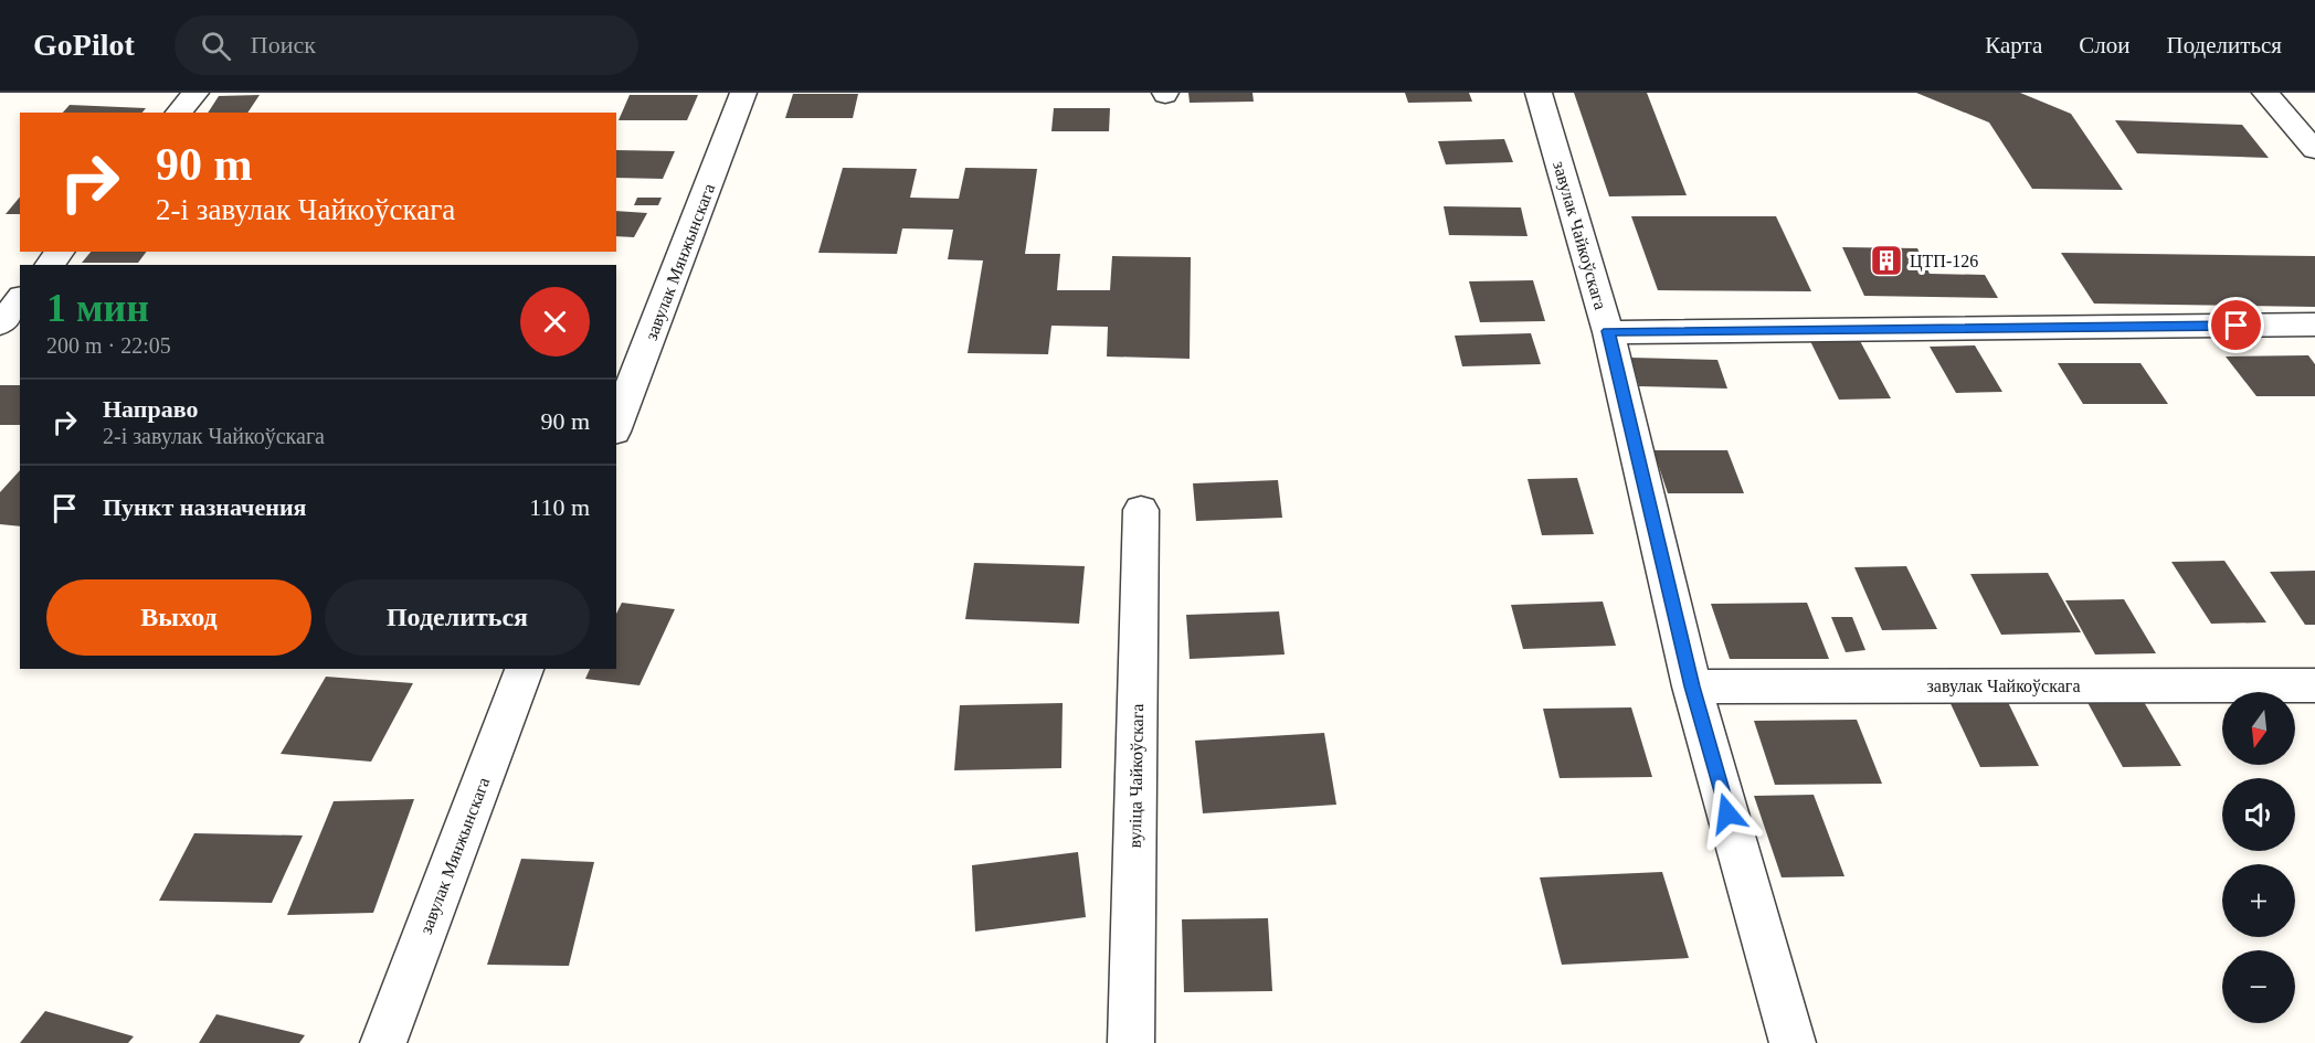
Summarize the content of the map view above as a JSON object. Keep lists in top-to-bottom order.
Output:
{
  "streets": {
    "street": ["завулак Чайкоўскага", "завулак Мянжынскага", "вуліца Чайкоўскага"]
  },
  "places": {
    "building": ["ЦТП-126"]
  },
  "north": "bottom",
  "page": {
    "header": "GoPilot",
    "search": "Поиск",
    "nav": ["Карта", "Слои", "Поделиться"],
    "turn": ["90 m", "2-і завулак Чайкоўскага"],
    "heading": ["1 мин", "200 m · 22:05"],
    "list": [
      {
        "name": "Направо",
        "note": "2-і завулак Чайкоўскага",
        "value": "90 m"
      },
      {
        "name": "Пункт назначения",
        "value": "110 m"
      }
    ],
    "buttons": ["Выход", "Поделиться"],
    "map_buttons": ["+", "−"]
  }
}
